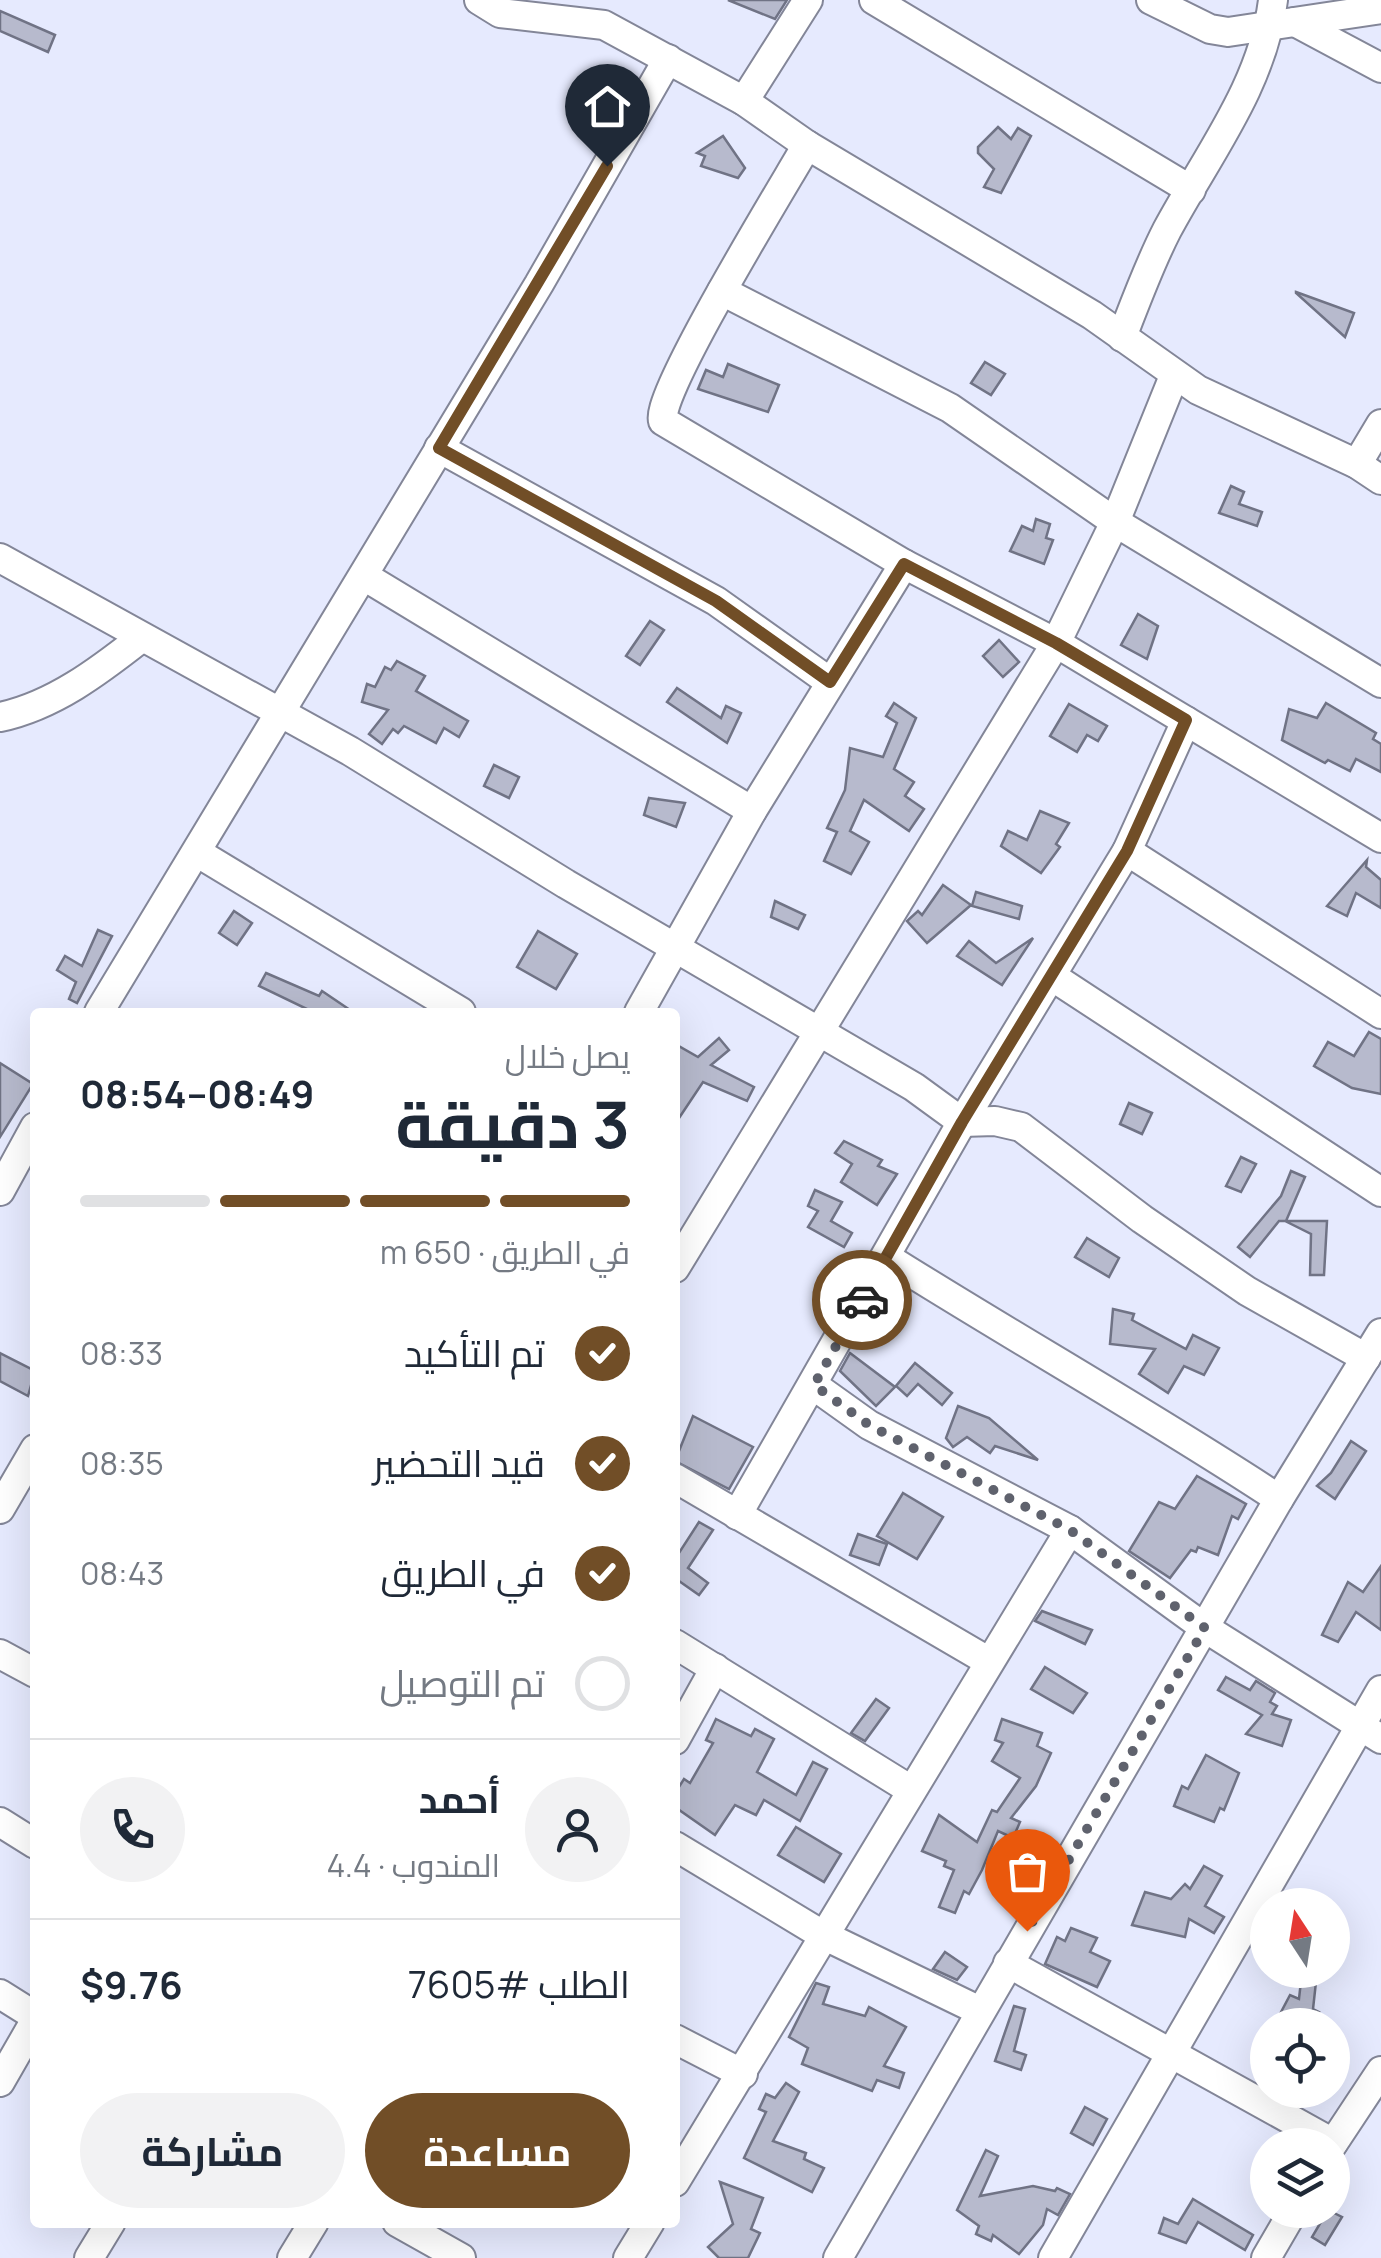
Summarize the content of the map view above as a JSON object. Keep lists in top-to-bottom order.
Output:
{
  "north": "top",
  "page": {
    "heading": ["3 دقيقة", "يصل خلال", "08:49–08:54"],
    "panel": [
      "أحمد",
      "المندوب · 4.4",
      "الطلب #7605",
      "$9.76"
    ],
    "bar": "في الطريق · 650 m",
    "list": [
      ["تم التأكيد", "08:33"],
      ["قيد التحضير", "08:35"],
      ["في الطريق", "08:43"],
      "تم التوصيل"
    ],
    "buttons": ["مساعدة", "مشاركة"]
  }
}
